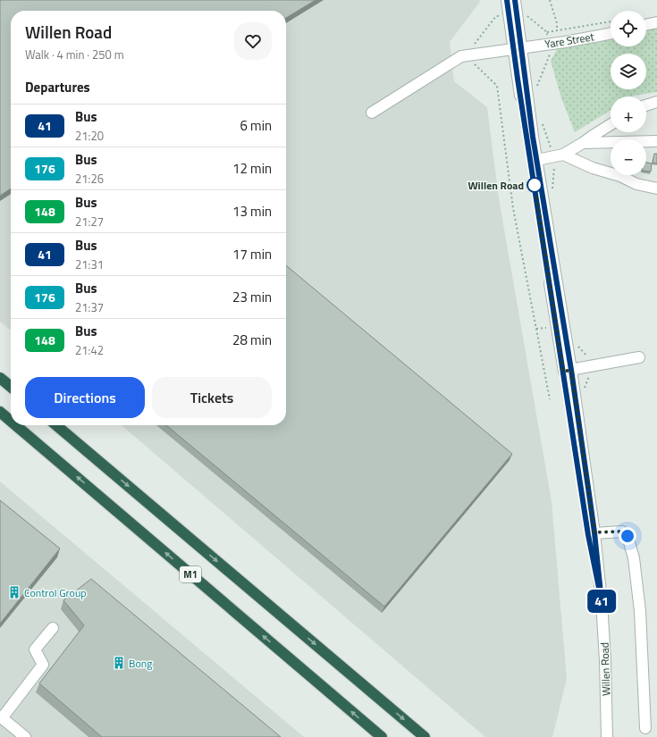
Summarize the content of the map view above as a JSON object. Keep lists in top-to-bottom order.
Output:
{
  "streets": {
    "highway": ["M1"],
    "street": ["Yare Street", "Willen Road"]
  },
  "crossings": [
    ["Yare Street", "Willen Road"]
  ],
  "places": {
    "other": ["Willen Road"],
    "building": ["Control Group", "Bong"]
  },
  "lines": ["bus line 41"],
  "page": {
    "on_map": "41",
    "map_buttons": ["+", "−"],
    "heading": [
      ["Willen Road", "Walk · 4 min · 250 m"],
      "Departures"
    ],
    "list": [
      {
        "mark": "41",
        "name": "Bus",
        "note": "21:20",
        "value": "6 min"
      },
      {
        "mark": "176",
        "name": "Bus",
        "note": "21:26",
        "value": "12 min"
      },
      {
        "mark": "148",
        "name": "Bus",
        "note": "21:27",
        "value": "13 min"
      },
      {
        "mark": "41",
        "name": "Bus",
        "note": "21:31",
        "value": "17 min"
      },
      {
        "mark": "176",
        "name": "Bus",
        "note": "21:37",
        "value": "23 min"
      },
      {
        "mark": "148",
        "name": "Bus",
        "note": "21:42",
        "value": "28 min"
      }
    ],
    "buttons": ["Directions", "Tickets"]
  }
}
